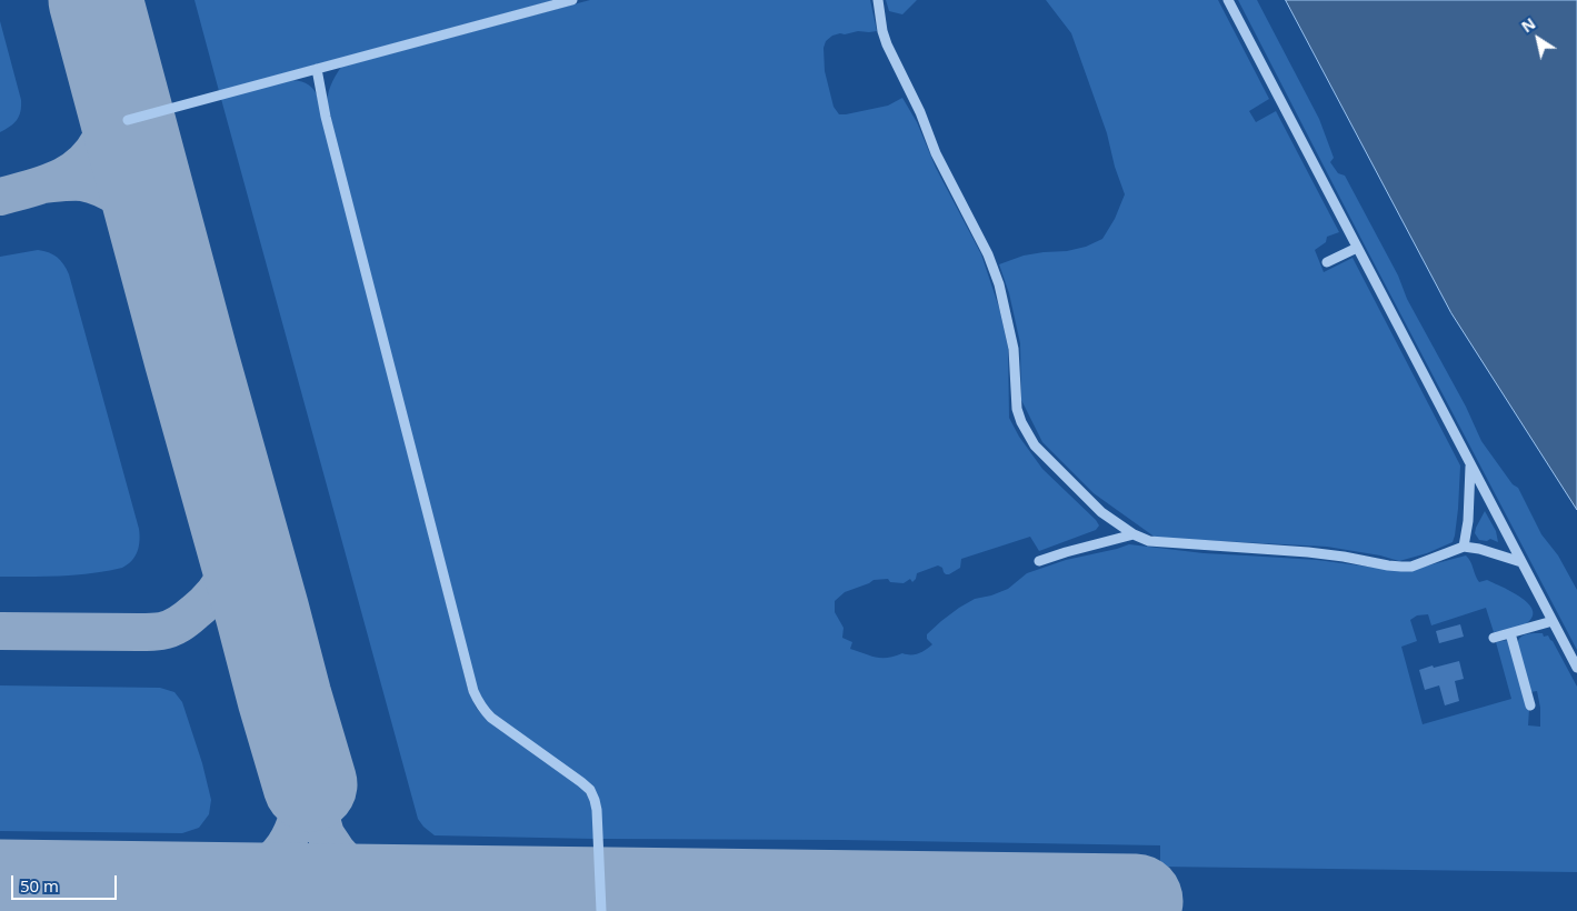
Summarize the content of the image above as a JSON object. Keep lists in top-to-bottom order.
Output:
{
  "scale_bar": "50 m",
  "north": "top left"
}
